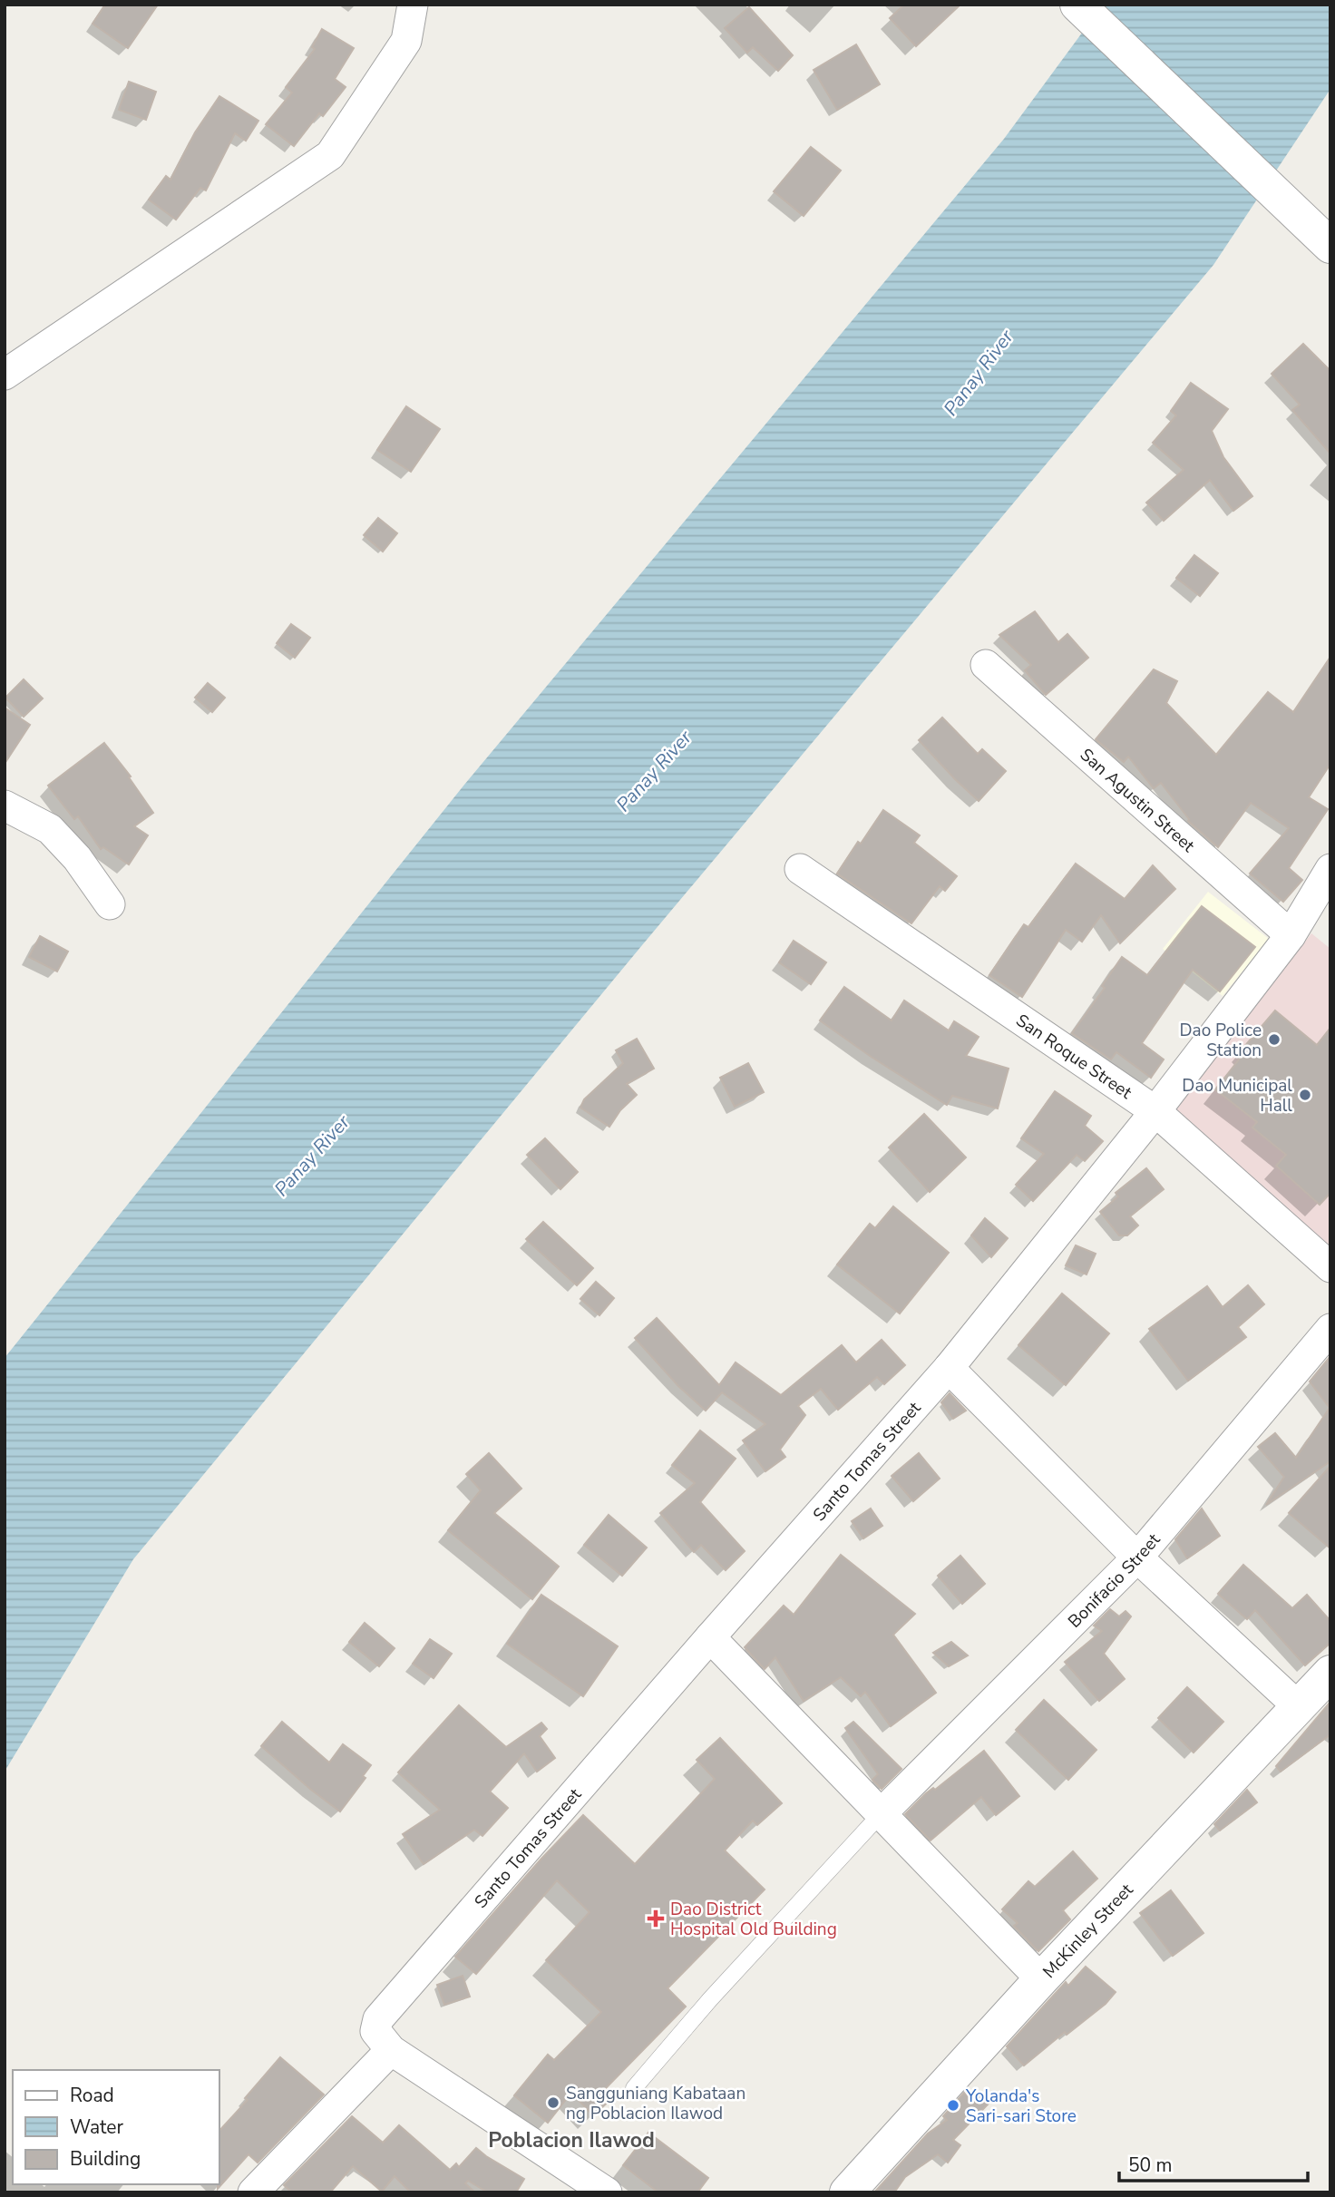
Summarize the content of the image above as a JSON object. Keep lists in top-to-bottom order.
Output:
{
  "streets": {
    "street": [
      "San Agustin Street",
      "San Roque Street",
      "Santo Tomas Street",
      "Bonifacio Street",
      "McKinley Street"
    ]
  },
  "crossings": [
    ["San Agustin Street", "Santo Tomas Street"],
    ["San Roque Street", "Santo Tomas Street"]
  ],
  "districts": ["Poblacion Ilawod"],
  "water": ["Panay River"],
  "places": {
    "other": [
      "Dao Police Station",
      "Dao Municipal Hall",
      "Sangguniang Kabataan ng Poblacion Ilawod",
      "Yolanda's Sari-sari Store"
    ],
    "health": ["Dao District Hospital Old Building"]
  },
  "legend": ["Road", "Water", "Building"],
  "scale_bar": "50 m"
}
